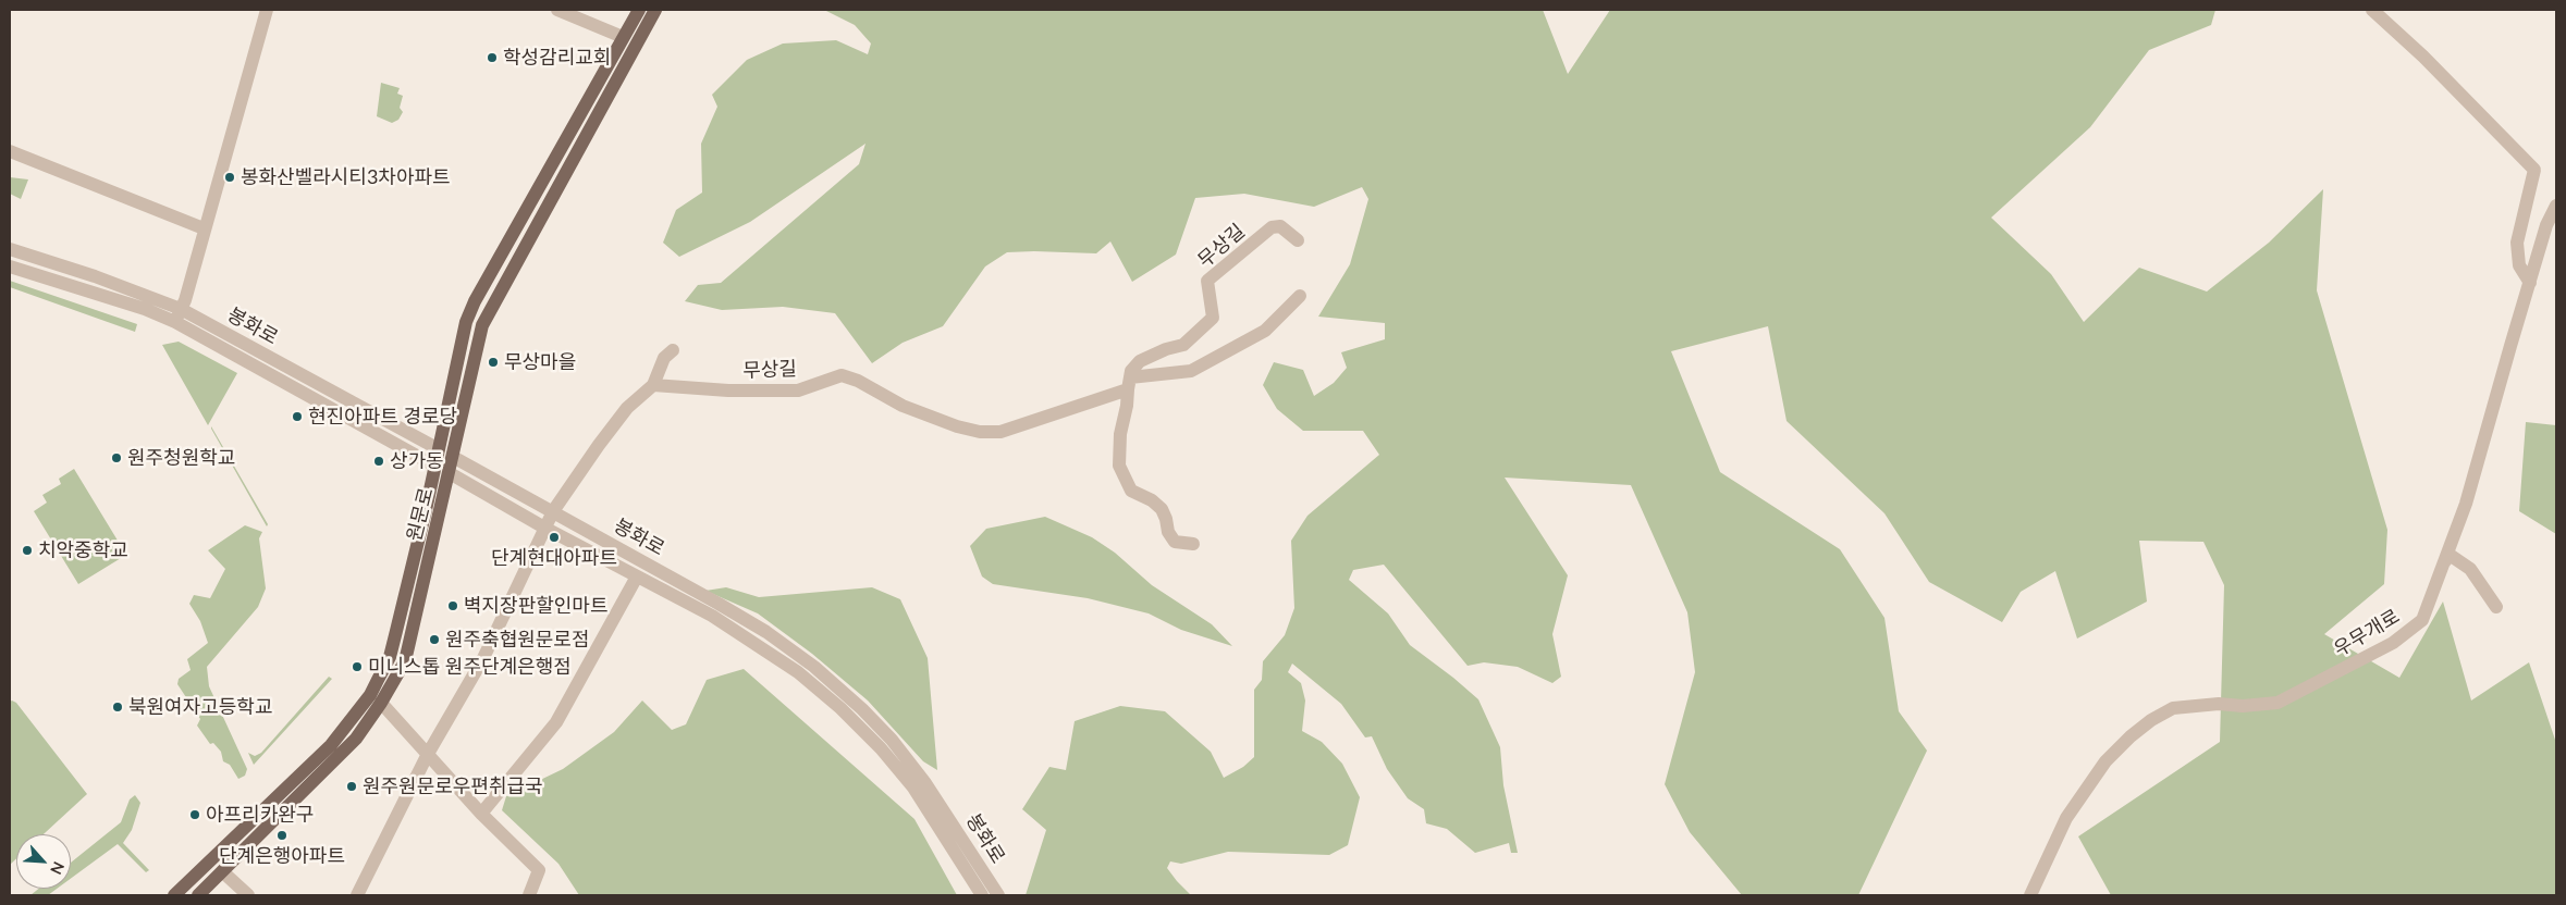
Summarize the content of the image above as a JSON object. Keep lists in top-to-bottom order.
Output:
{
  "streets": {
    "main road": ["봉화로", "원문로"],
    "street": ["무상길", "우무개로"]
  },
  "crossings": [
    ["봉화로", "원문로"]
  ],
  "places": [
    "학성감리교회",
    "봉화산벨라시티3차아파트",
    "무상마을",
    "현진아파트 경로당",
    "원주청원학교",
    "상가동",
    "단계현대아파트",
    "치악중학교",
    "벽지장판할인마트",
    "원주축협원문로점",
    "미니스톱 원주단계은행점",
    "북원여자고등학교",
    "원주원문로우편취급국",
    "아프리카완구",
    "단계은행아파트"
  ],
  "north": "bottom right"
}
